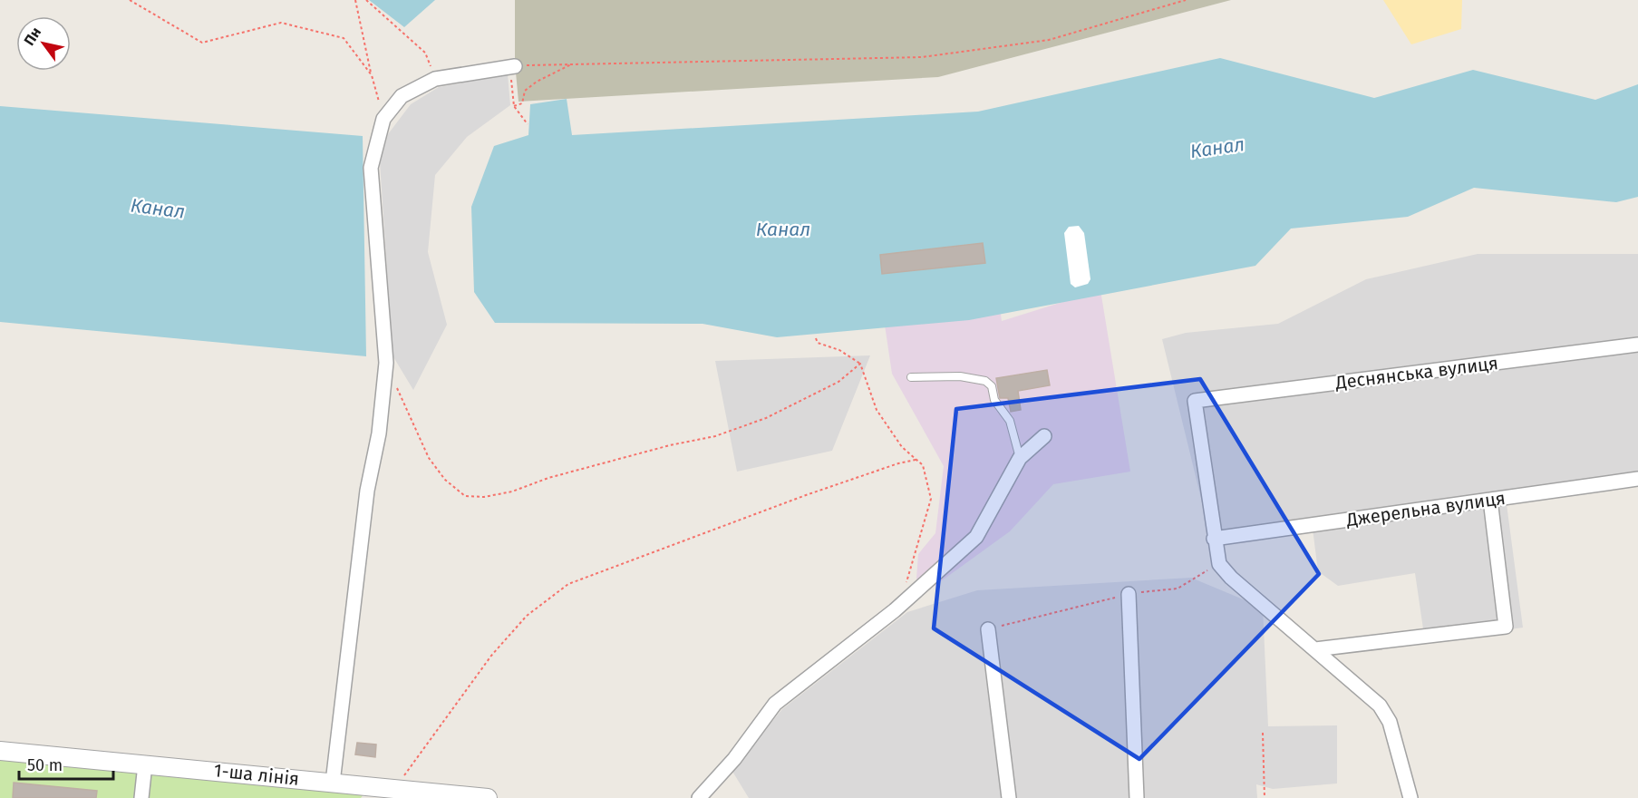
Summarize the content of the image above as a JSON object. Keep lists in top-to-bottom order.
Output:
{
  "streets": {
    "street": ["Деснянська вулиця", "Джерельна вулиця", "1-ша лінія"]
  },
  "crossings": [
    ["Деснянська вулиця", "Джерельна вулиця"]
  ],
  "water": ["Канал"],
  "scale_bar": "50 m",
  "north": "top left"
}
